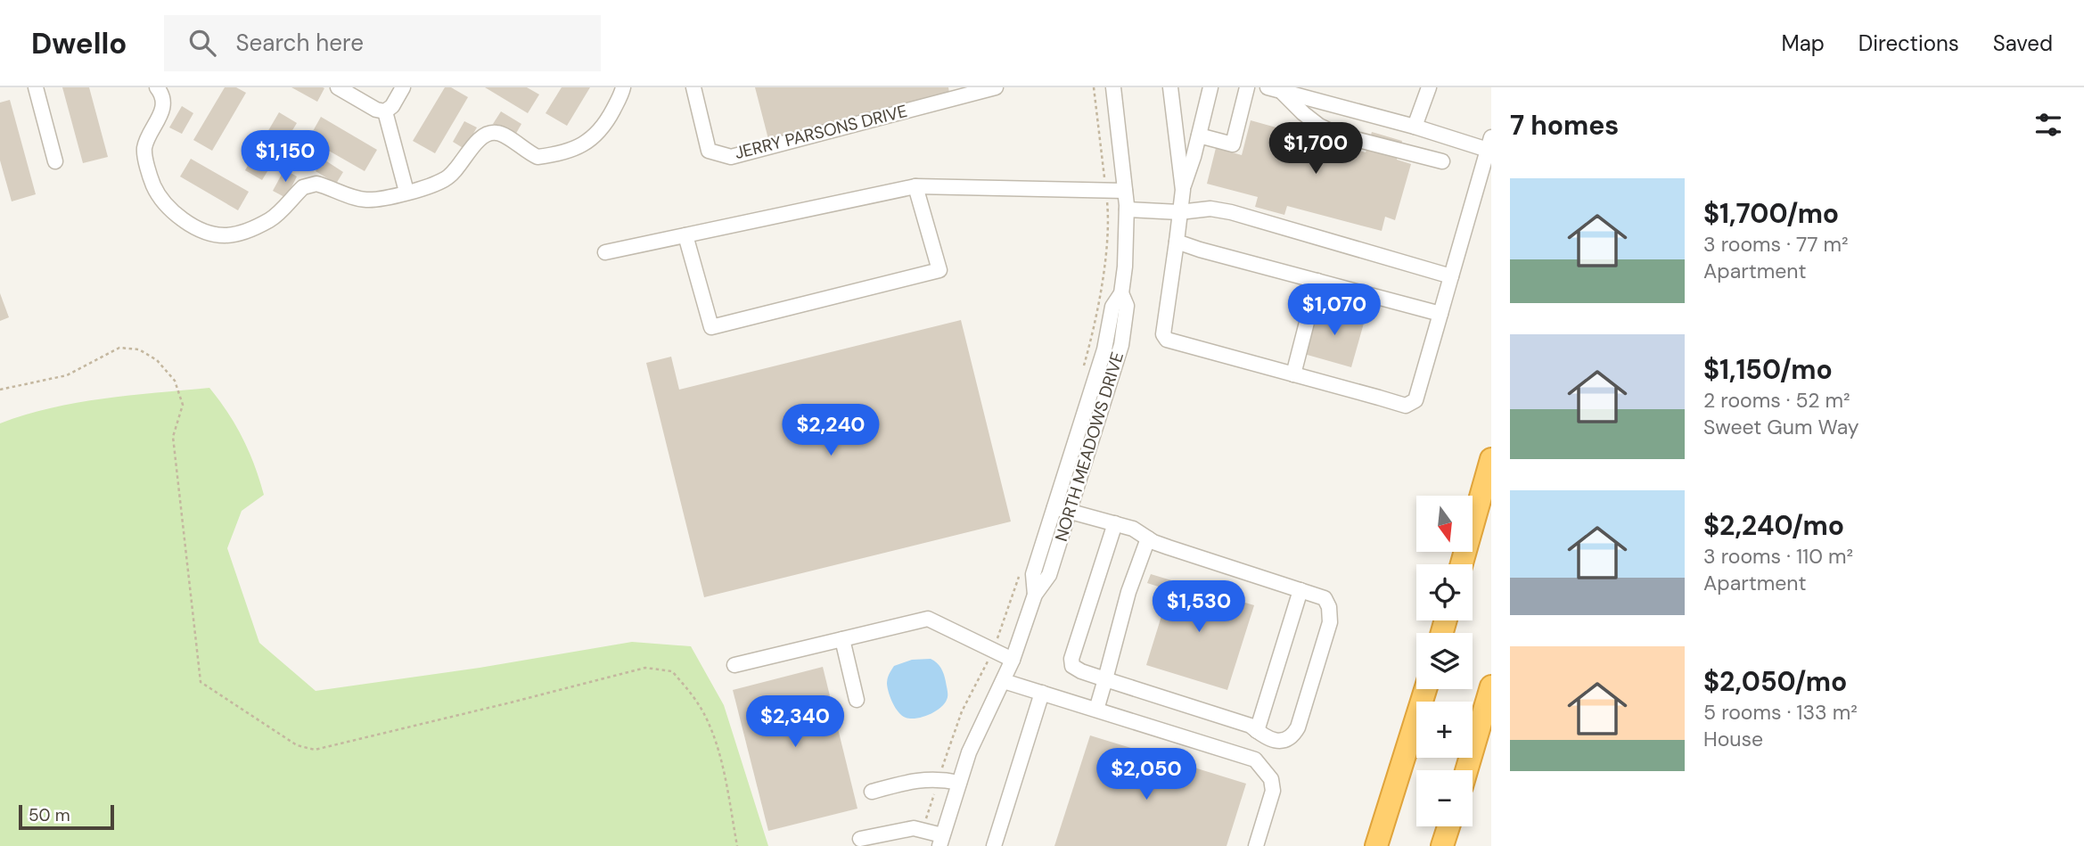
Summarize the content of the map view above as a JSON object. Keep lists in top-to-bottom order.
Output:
{
  "streets": {
    "street": ["JERRY PARSONS DRIVE", "NORTH MEADOWS DRIVE"]
  },
  "scale_bar": "50 m",
  "north": "bottom",
  "page": {
    "header": "Dwello",
    "search": "Search here",
    "nav": ["Map", "Directions", "Saved"],
    "heading": "7 homes",
    "price": [
      "$1,700",
      "$1,150",
      "$1,070",
      "$2,240",
      "$1,530",
      "$2,340",
      "$2,050"
    ],
    "list": [
      {
        "name": "$1,700/mo",
        "note": "3 rooms · 77 m² · Apartment"
      },
      {
        "name": "$1,150/mo",
        "note": "2 rooms · 52 m² · Sweet Gum Way"
      },
      {
        "name": "$2,240/mo",
        "note": "3 rooms · 110 m² · Apartment"
      },
      {
        "name": "$2,050/mo",
        "note": "5 rooms · 133 m² · House"
      }
    ],
    "map_buttons": ["+", "−"],
    "scale": "50 m"
  }
}
